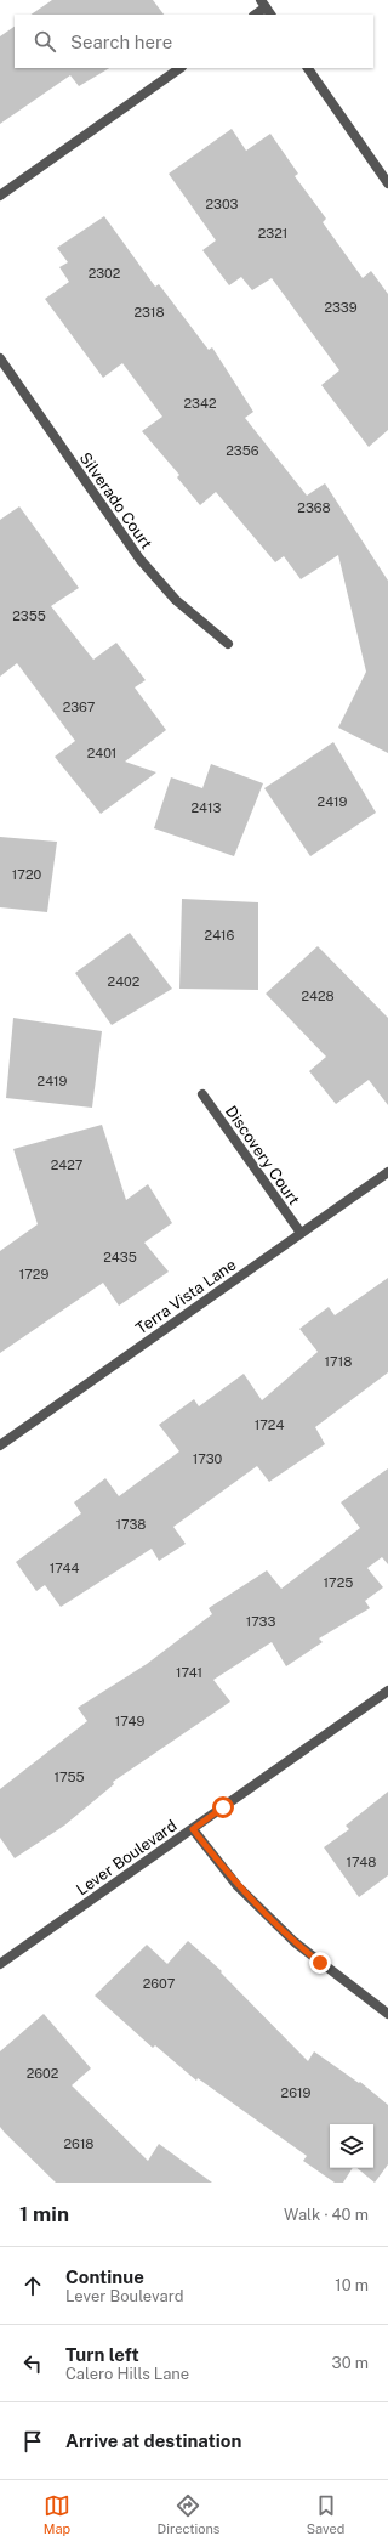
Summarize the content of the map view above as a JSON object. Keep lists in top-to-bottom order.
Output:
{
  "streets": {
    "street": [
      "Silverado Court",
      "Discovery Court",
      "Terra Vista Lane",
      "Lever Boulevard"
    ]
  },
  "crossings": [
    ["Discovery Court", "Terra Vista Lane"]
  ],
  "house_numbers": [
    "2303",
    "2321",
    "2302",
    "2339",
    "2318",
    "2342",
    "2356",
    "2368",
    "2355",
    "2367",
    "2401",
    "2419",
    "2413",
    "1720",
    "2416",
    "2402",
    "2428",
    "2419",
    "2427",
    "2435",
    "1729",
    "1718",
    "1724",
    "1730",
    "1738",
    "1744",
    "1725",
    "1733",
    "1741",
    "1749",
    "1755",
    "1748",
    "2607",
    "2602",
    "2619",
    "2618"
  ],
  "page": {
    "search": "Search here",
    "heading": ["1 min", "Walk · 40 m"],
    "list": [
      ["Continue", "Lever Boulevard", "10 m"],
      ["Turn left", "Calero Hills Lane", "30 m"],
      "Arrive at destination"
    ],
    "nav": ["Map", "Directions", "Saved"]
  }
}
